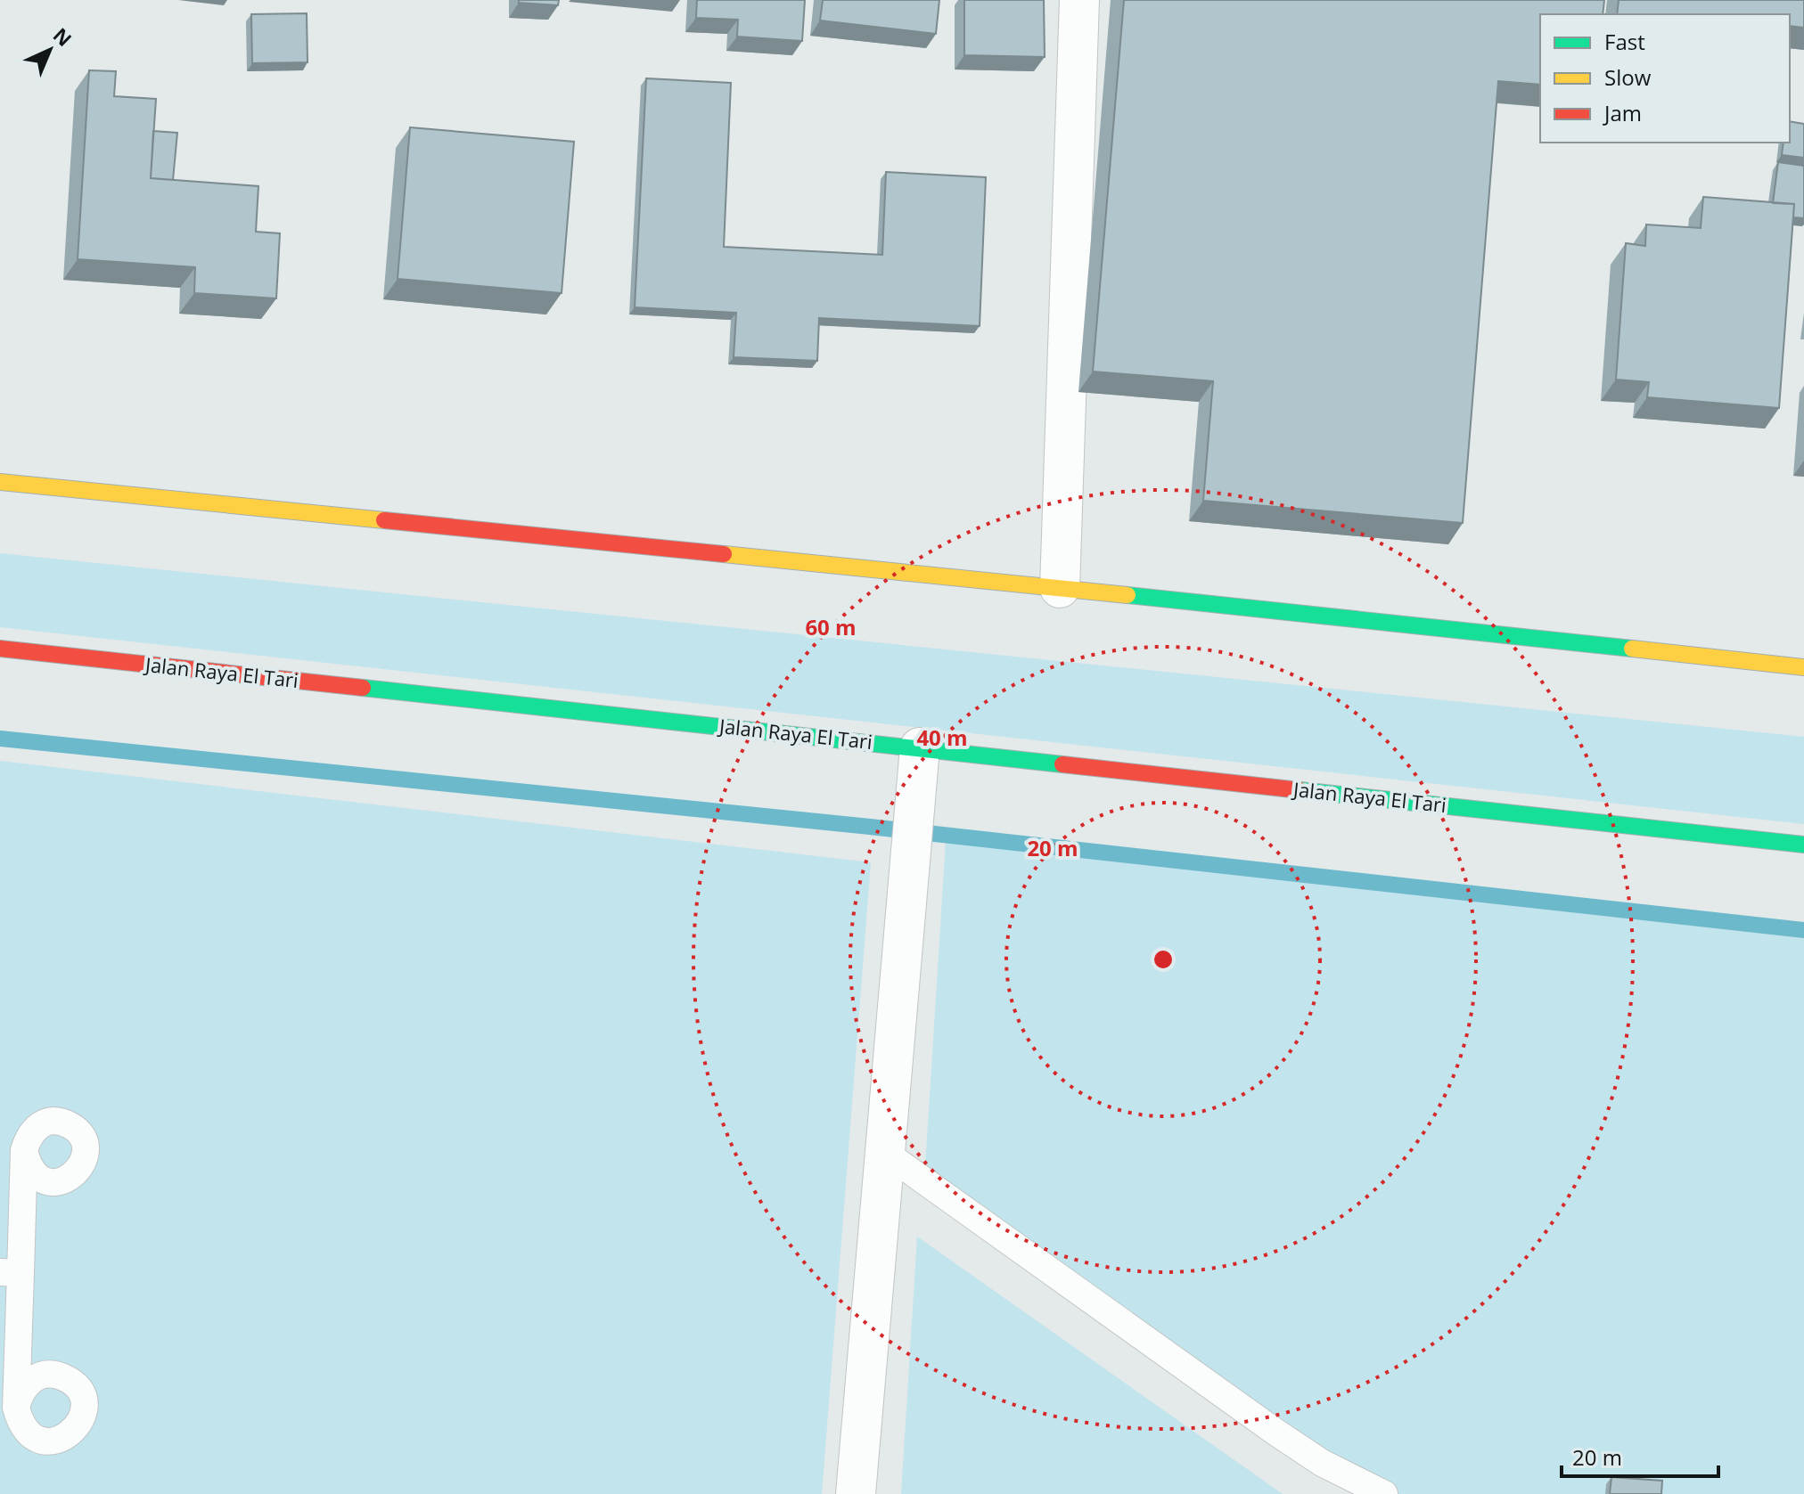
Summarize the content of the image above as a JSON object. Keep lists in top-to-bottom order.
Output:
{
  "streets": {
    "main road": ["Jalan Raya El Tari"]
  },
  "legend": ["Fast", "Slow", "Jam"],
  "scale_bar": "20 m",
  "north": "top right",
  "rings": ["60 m", "40 m", "20 m"]
}
